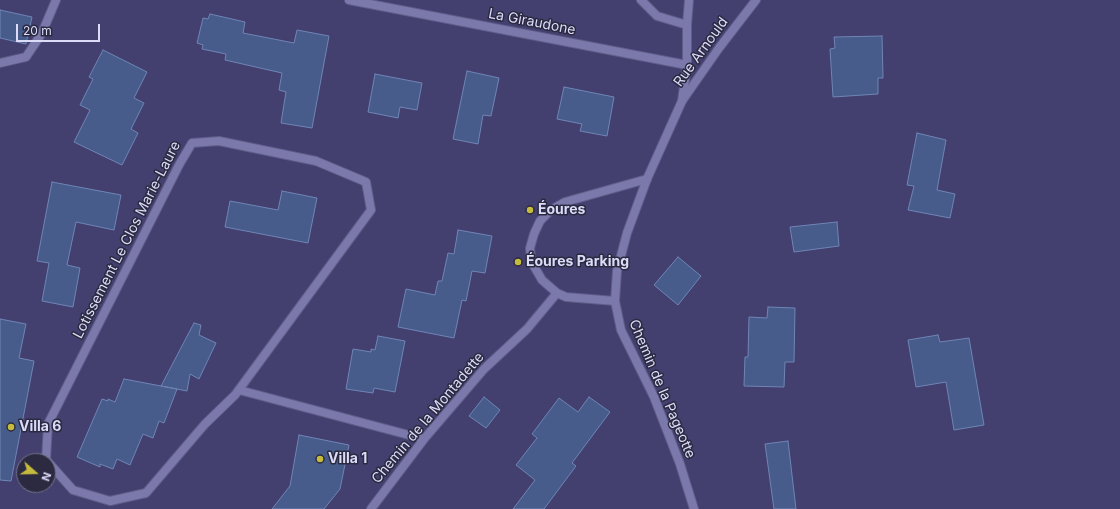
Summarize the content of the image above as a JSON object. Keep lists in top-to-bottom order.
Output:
{
  "streets": {
    "street": [
      "La Giraudone",
      "Rue Arnould",
      "Lotissement Le Clos Marie-Laure",
      "Chemin de la Pageotte",
      "Chemin de la Montadette"
    ]
  },
  "crossings": [
    ["La Giraudone", "Chemin de la Pageotte"],
    ["Rue Arnould", "Chemin de la Pageotte"]
  ],
  "places": [
    "Éoures",
    "Éoures Parking",
    "Villa 6",
    "Villa 1"
  ],
  "scale_bar": "20 m",
  "north": "right"
}
